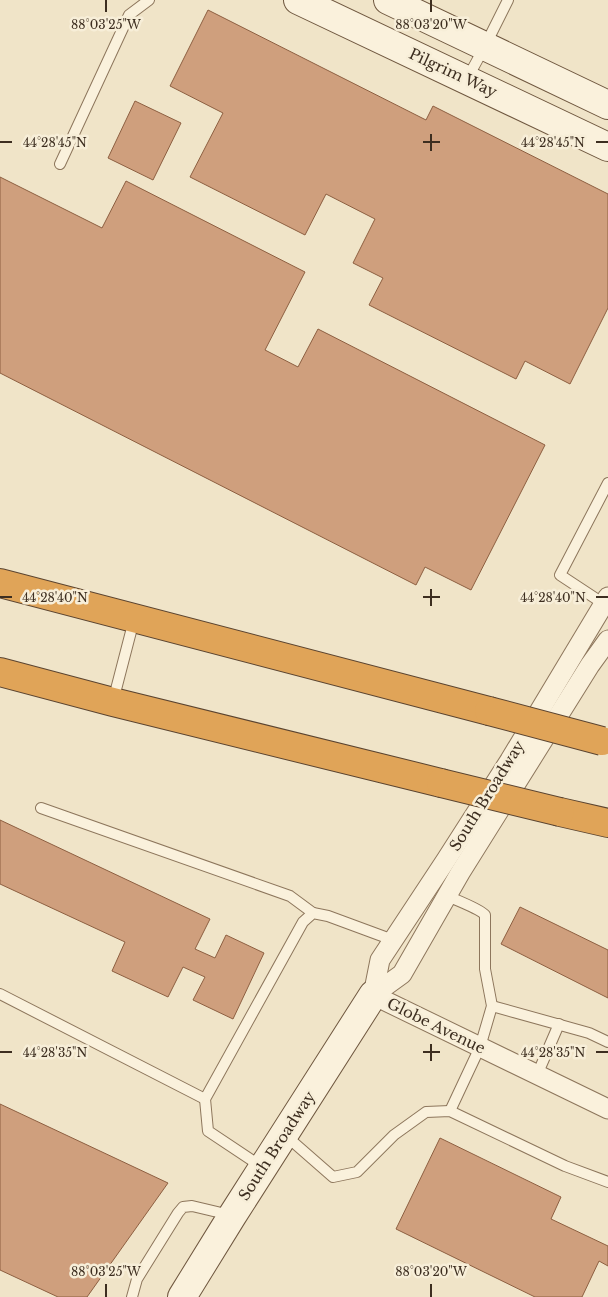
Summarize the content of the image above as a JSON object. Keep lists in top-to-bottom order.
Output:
{
  "streets": {
    "street": ["Pilgrim Way", "South Broadway", "Globe Avenue"]
  },
  "crossings": [
    ["South Broadway", "Globe Avenue"]
  ],
  "coordinates": [
    "88°03'25\"W",
    "88°03'20\"W",
    "44°28'45\"N",
    "44°28'40\"N",
    "44°28'35\"N"
  ]
}
